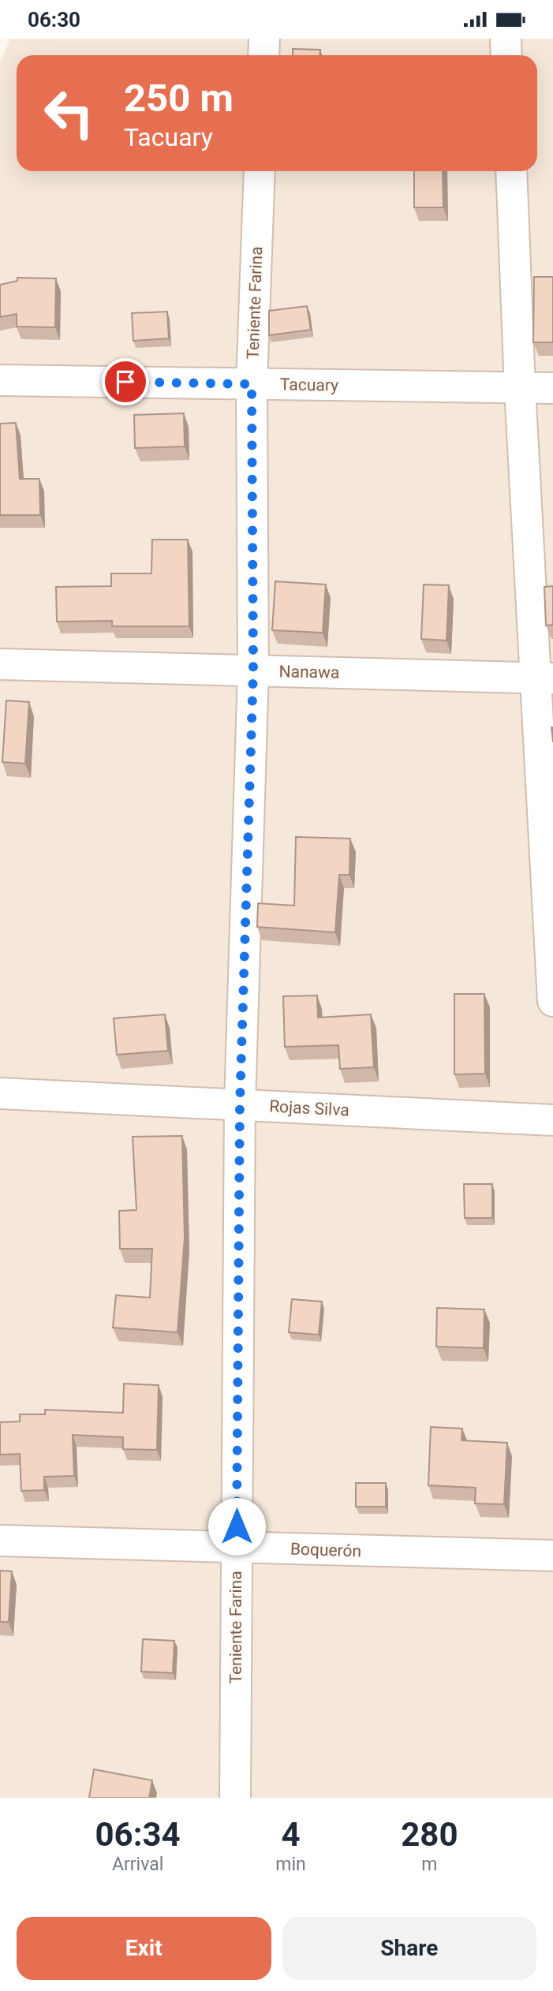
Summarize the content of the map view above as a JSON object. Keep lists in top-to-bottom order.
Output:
{
  "streets": {
    "street": [
      "Teniente Farina",
      "Tacuary",
      "Nanawa",
      "Rojas Silva",
      "Boquerón"
    ]
  },
  "crossings": [
    ["Teniente Farina", "Tacuary"],
    ["Teniente Farina", "Nanawa"],
    ["Teniente Farina", "Rojas Silva"],
    ["Teniente Farina", "Boquerón"]
  ],
  "page": {
    "status": "06:30",
    "turn": ["250 m", "Tacuary"],
    "eta": [
      "06:34",
      "Arrival",
      "4",
      "min",
      "280",
      "m"
    ],
    "buttons": ["Exit", "Share"]
  }
}
